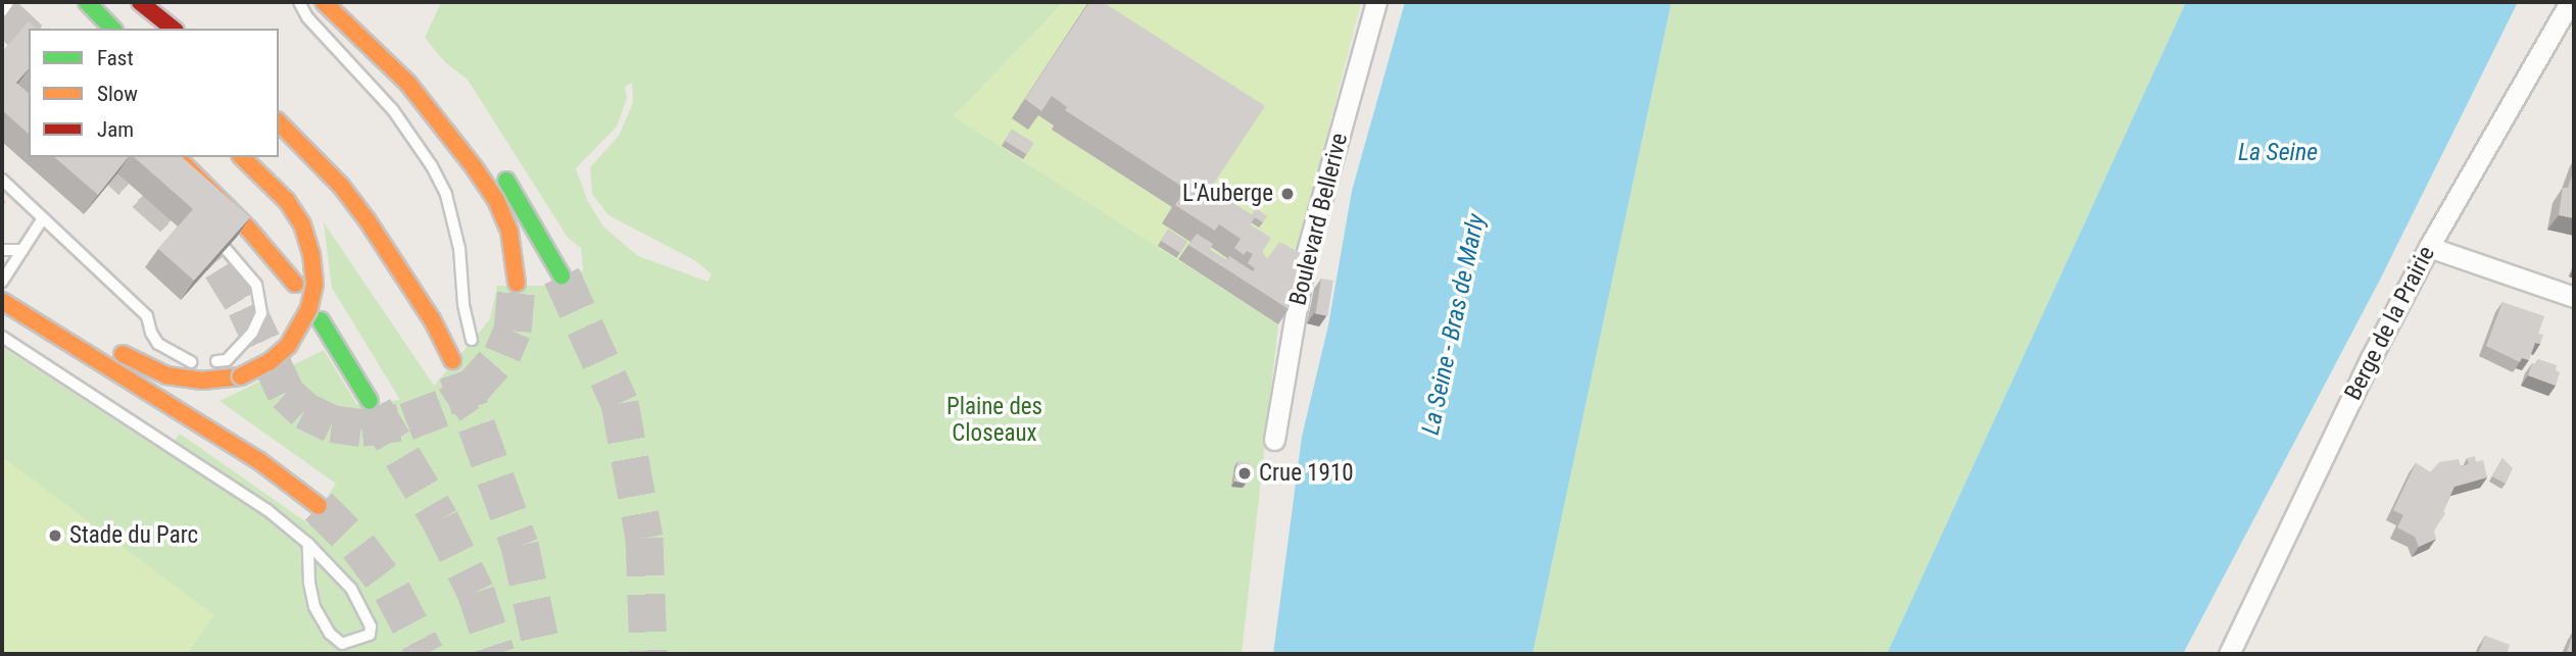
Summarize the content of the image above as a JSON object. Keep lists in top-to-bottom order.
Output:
{
  "streets": {
    "street": ["Boulevard Bellerive", "Berge de la Prairie"]
  },
  "water": ["La Seine", "La Seine - Bras de Marly"],
  "parks": ["Plaine des Closeaux"],
  "places": ["L'Auberge", "Crue 1910", "Stade du Parc"],
  "legend": ["Fast", "Slow", "Jam"]
}
